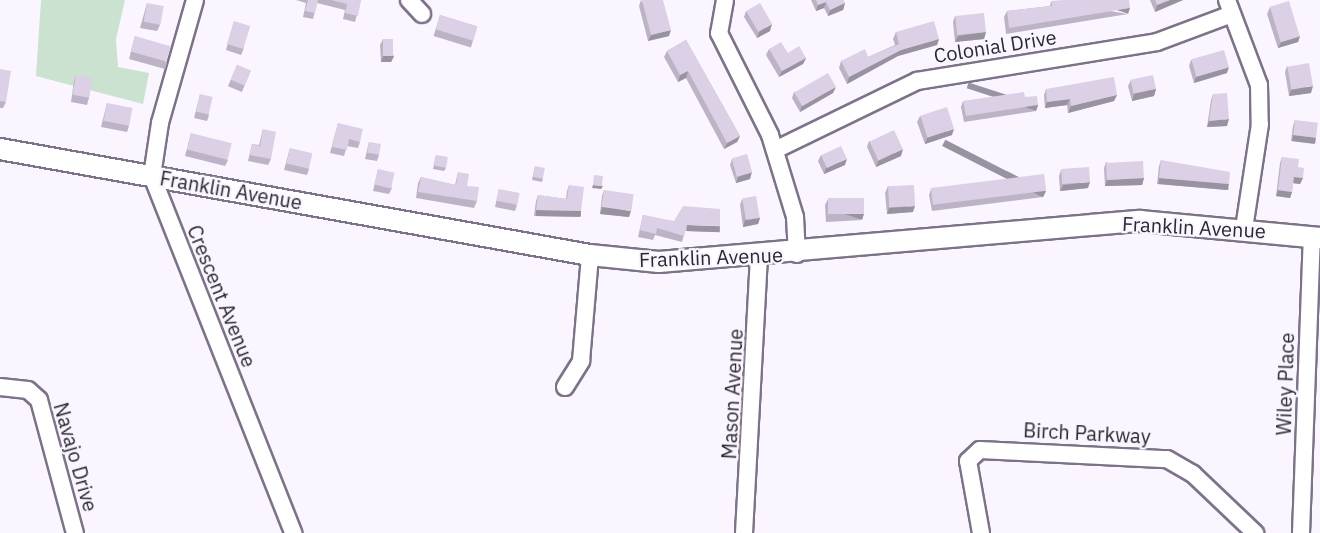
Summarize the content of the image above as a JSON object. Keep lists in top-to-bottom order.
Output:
{
  "streets": {
    "main road": ["Franklin Avenue"],
    "street": [
      "Colonial Drive",
      "Crescent Avenue",
      "Wiley Place",
      "Mason Avenue",
      "Birch Parkway",
      "Navajo Drive"
    ]
  },
  "crossings": [
    ["Franklin Avenue", "Crescent Avenue"],
    ["Franklin Avenue", "Wiley Place"],
    ["Franklin Avenue", "Mason Avenue"]
  ]
}
